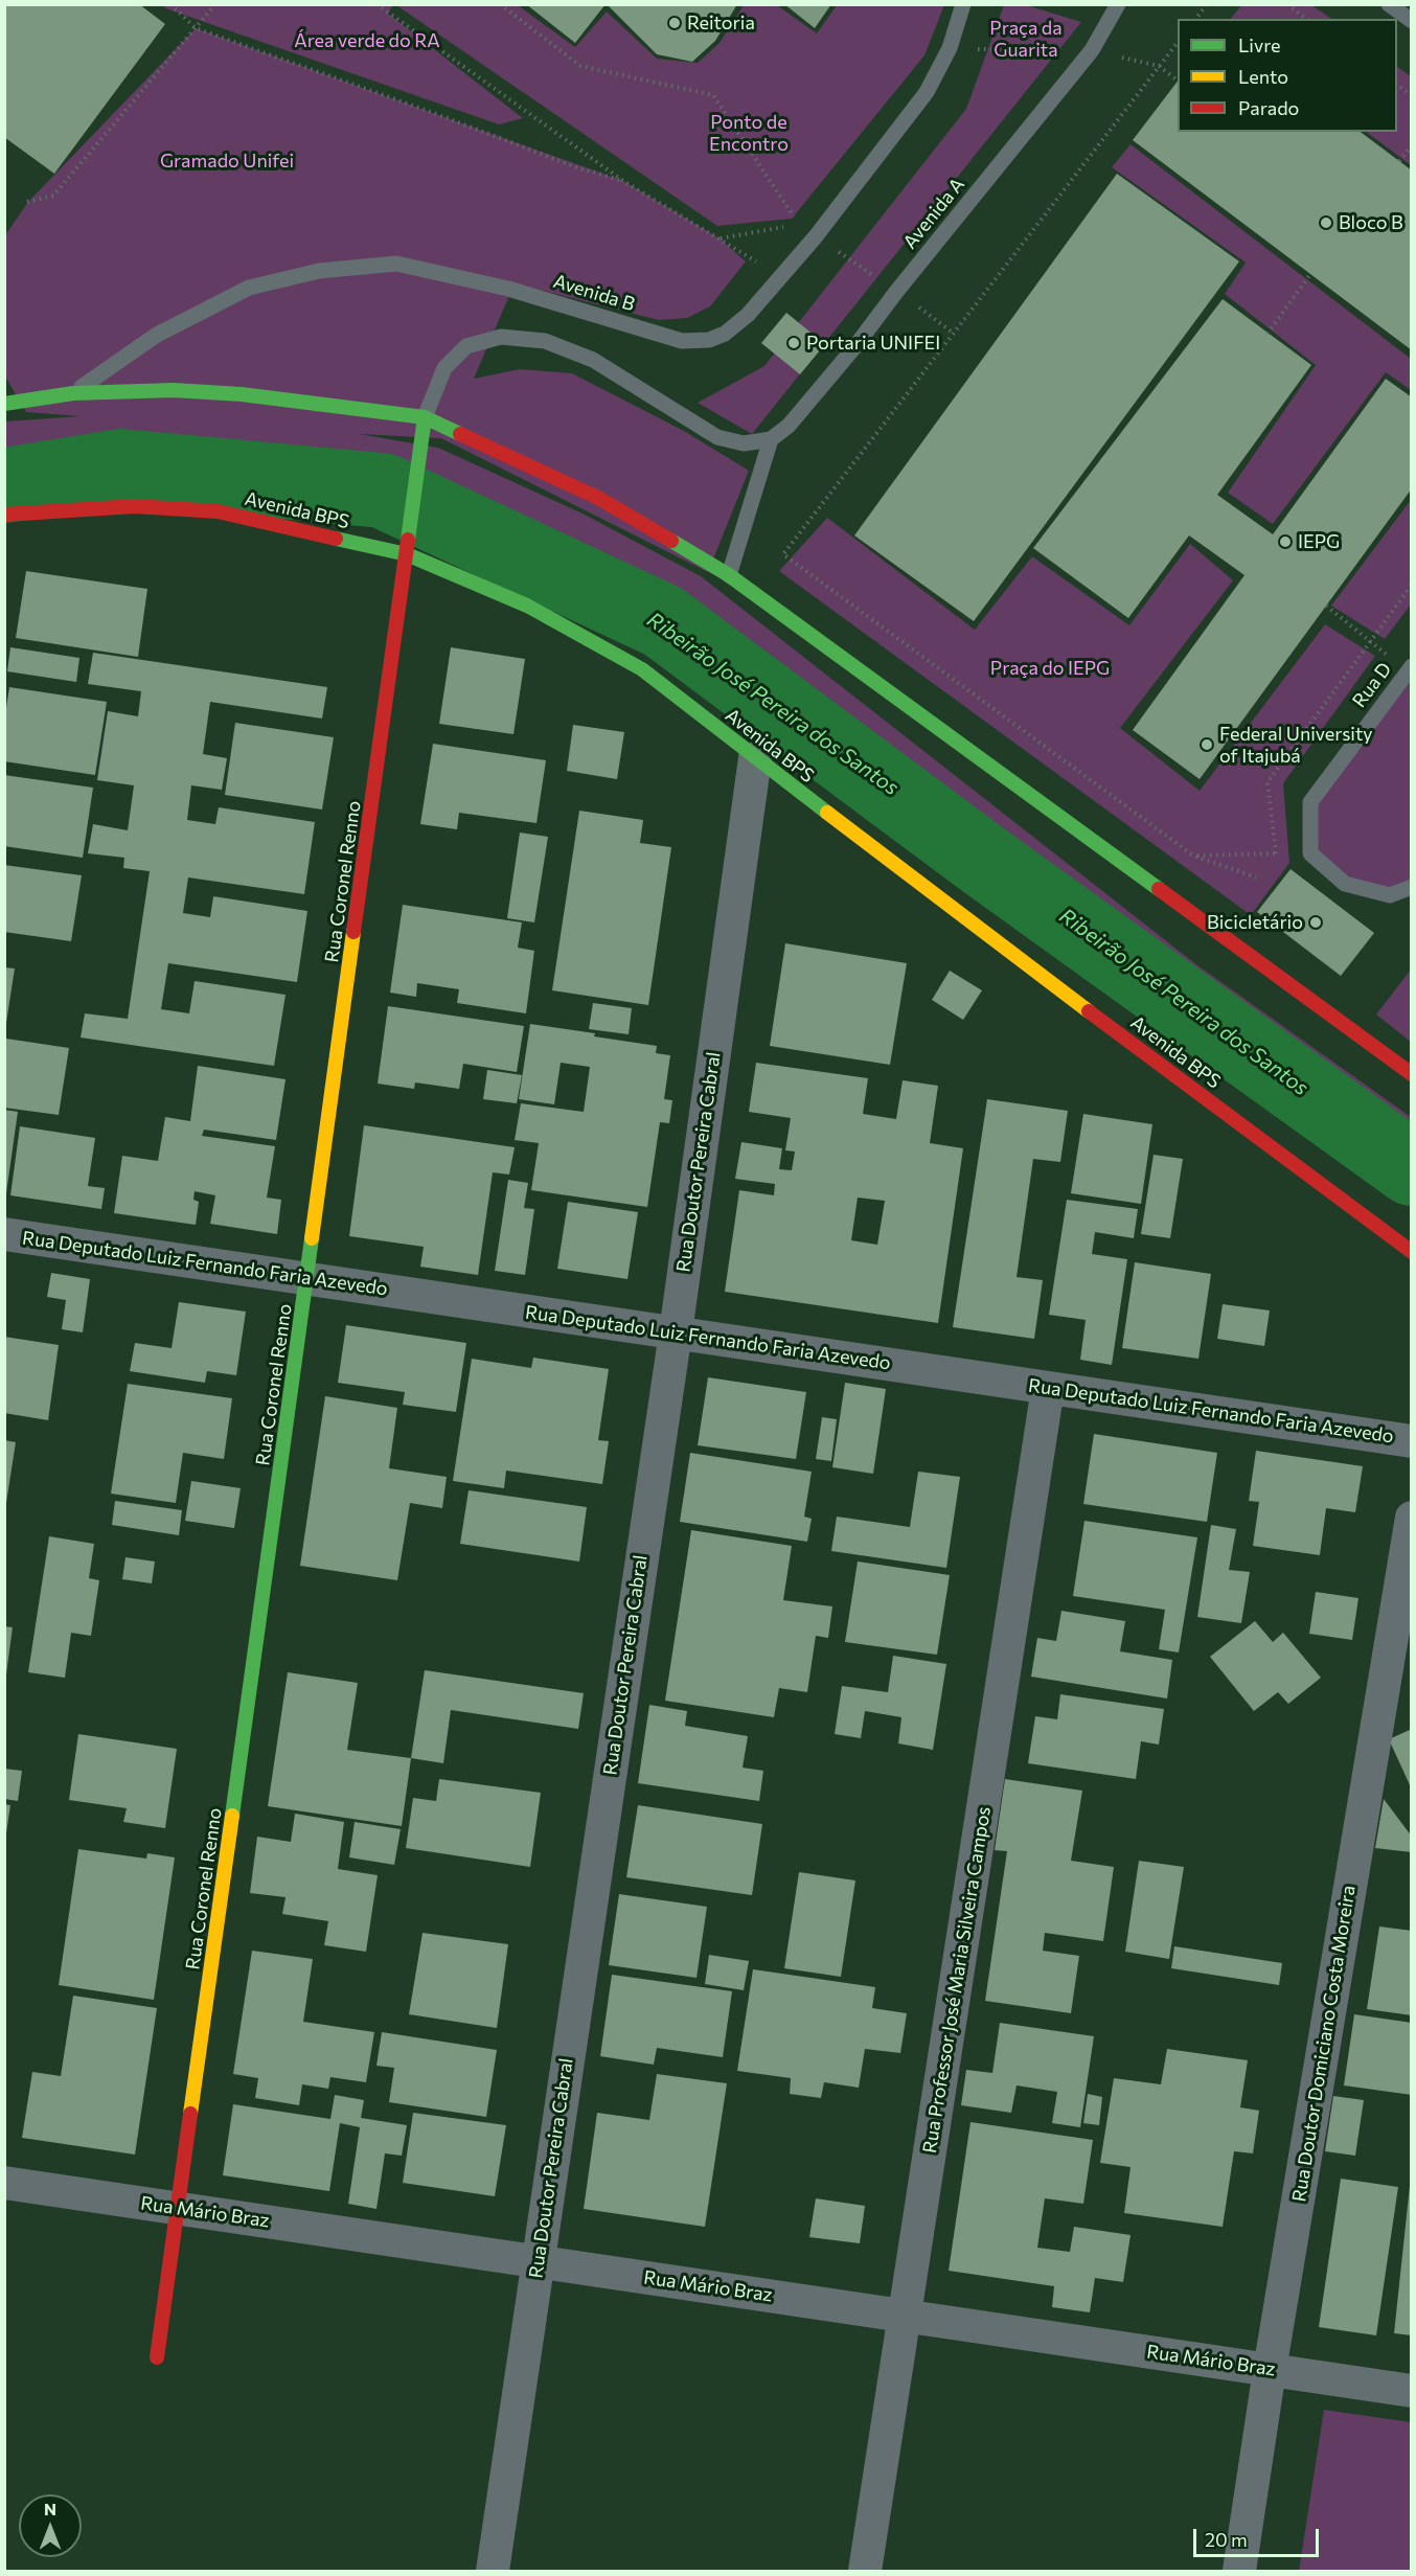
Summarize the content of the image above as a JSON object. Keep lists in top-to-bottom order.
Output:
{
  "streets": {
    "main road": ["Avenida BPS", "Rua Coronel Renno"],
    "street": [
      "Rua Doutor Pereira Cabral",
      "Rua Deputado Luiz Fernando Faria Azevedo",
      "Rua Professor José Maria Silveira Campos",
      "Rua Doutor Domiciano Costa Moreira",
      "Rua Mário Braz"
    ],
    "lane": ["Avenida A", "Avenida B", "Rua D"]
  },
  "crossings": [
    ["Avenida BPS", "Rua Coronel Renno"],
    ["Avenida BPS", "Rua Doutor Pereira Cabral"],
    ["Rua Coronel Renno", "Rua Deputado Luiz Fernando Faria Azevedo"],
    ["Rua Coronel Renno", "Rua Mário Braz"],
    ["Rua Doutor Pereira Cabral", "Rua Deputado Luiz Fernando Faria Azevedo"],
    ["Rua Doutor Pereira Cabral", "Rua Mário Braz"],
    ["Rua Deputado Luiz Fernando Faria Azevedo", "Rua Professor José Maria Silveira Campos"],
    ["Rua Professor José Maria Silveira Campos", "Rua Mário Braz"],
    ["Rua Doutor Domiciano Costa Moreira", "Rua Mário Braz"]
  ],
  "water": ["Ribeirão José Pereira dos Santos"],
  "parks": [
    "Praça da Guarita",
    "Área verde do RA",
    "Ponto de Encontro",
    "Gramado Unifei",
    "Praça do IEPG"
  ],
  "places": [
    "Reitoria",
    "Bloco B",
    "Portaria UNIFEI",
    "IEPG",
    "Federal University of Itajubá",
    "Bicicletário"
  ],
  "legend": ["Livre", "Lento", "Parado"],
  "scale_bar": "20 m",
  "north": "top"
}
